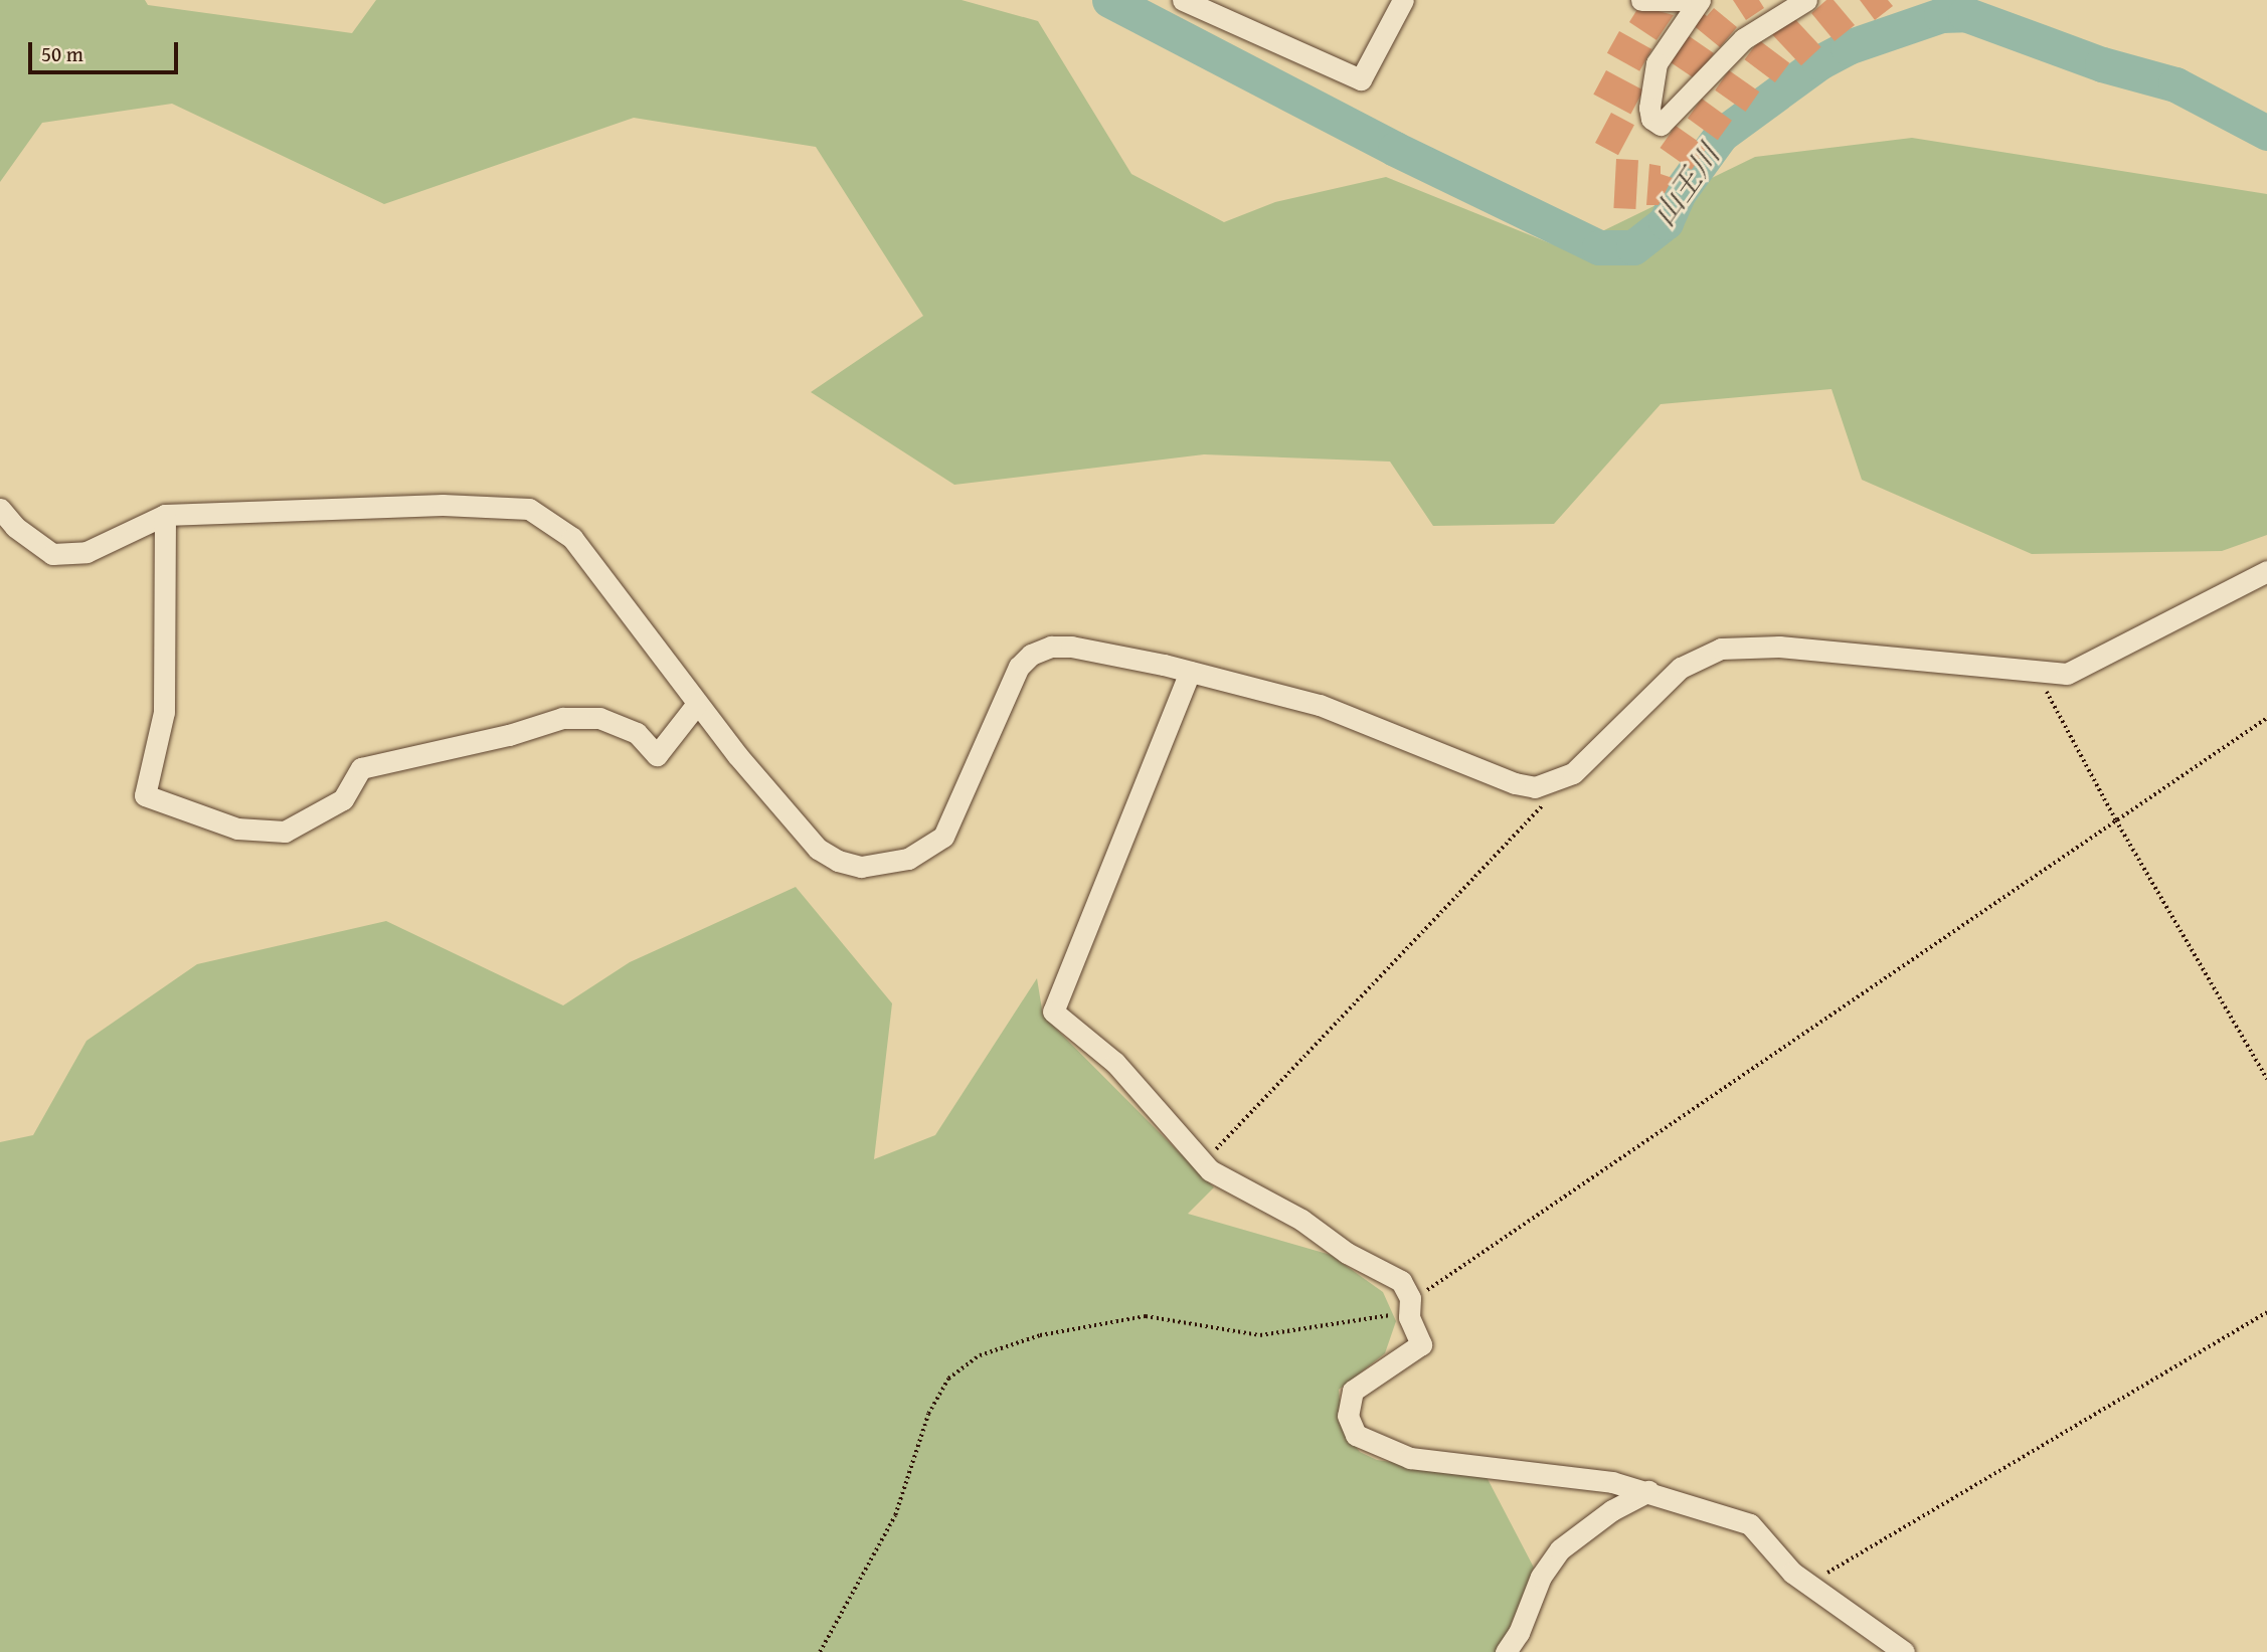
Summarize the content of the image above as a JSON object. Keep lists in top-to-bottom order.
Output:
{
  "water": ["山王川"],
  "scale_bar": "50 m"
}
